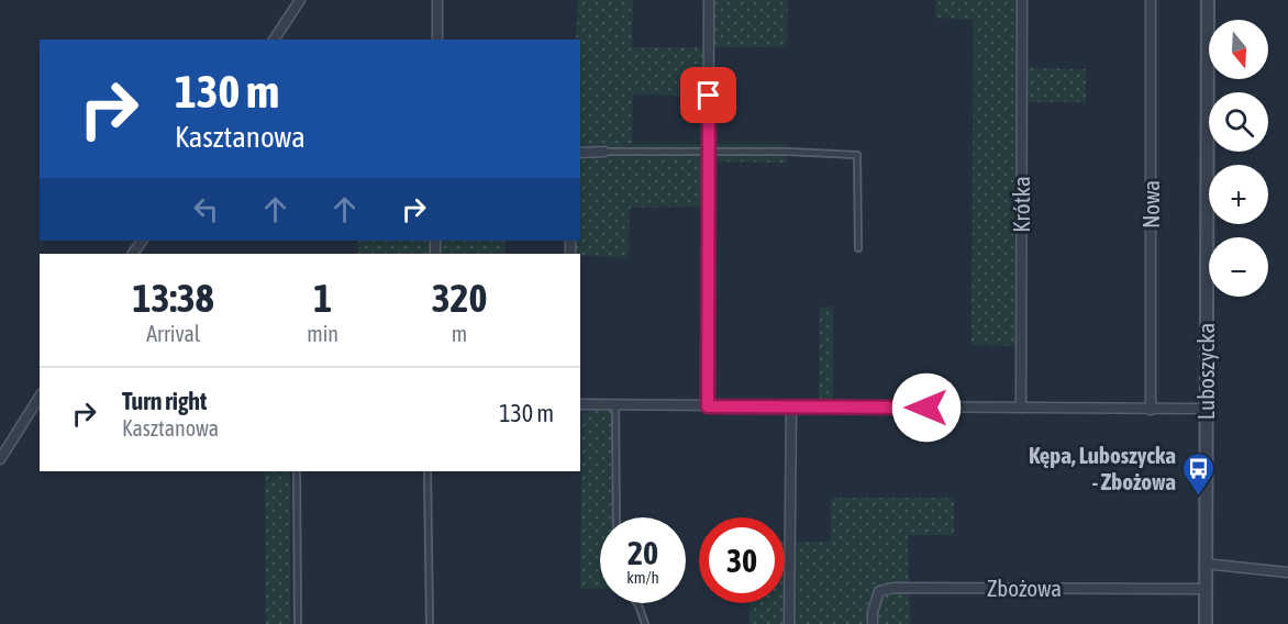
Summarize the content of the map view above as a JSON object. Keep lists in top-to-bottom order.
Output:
{
  "streets": {
    "street": [
      "Krótka",
      "Nowa",
      "Luboszycka",
      "Zbożowa"
    ]
  },
  "crossings": [
    ["Luboszycka", "Zbożowa"]
  ],
  "places": {
    "bus stop": ["Kępa, Luboszycka - Zbożowa"]
  },
  "north": "bottom",
  "page": {
    "map_buttons": ["+", "−"],
    "turn": ["130 m", "Kasztanowa"],
    "eta": [
      "13:38",
      "Arrival",
      "1",
      "min",
      "320",
      "m"
    ],
    "list": [
      {
        "name": "Turn right",
        "note": "Kasztanowa",
        "value": "130 m"
      }
    ],
    "speed": "20 km/h",
    "limit": "30"
  }
}
